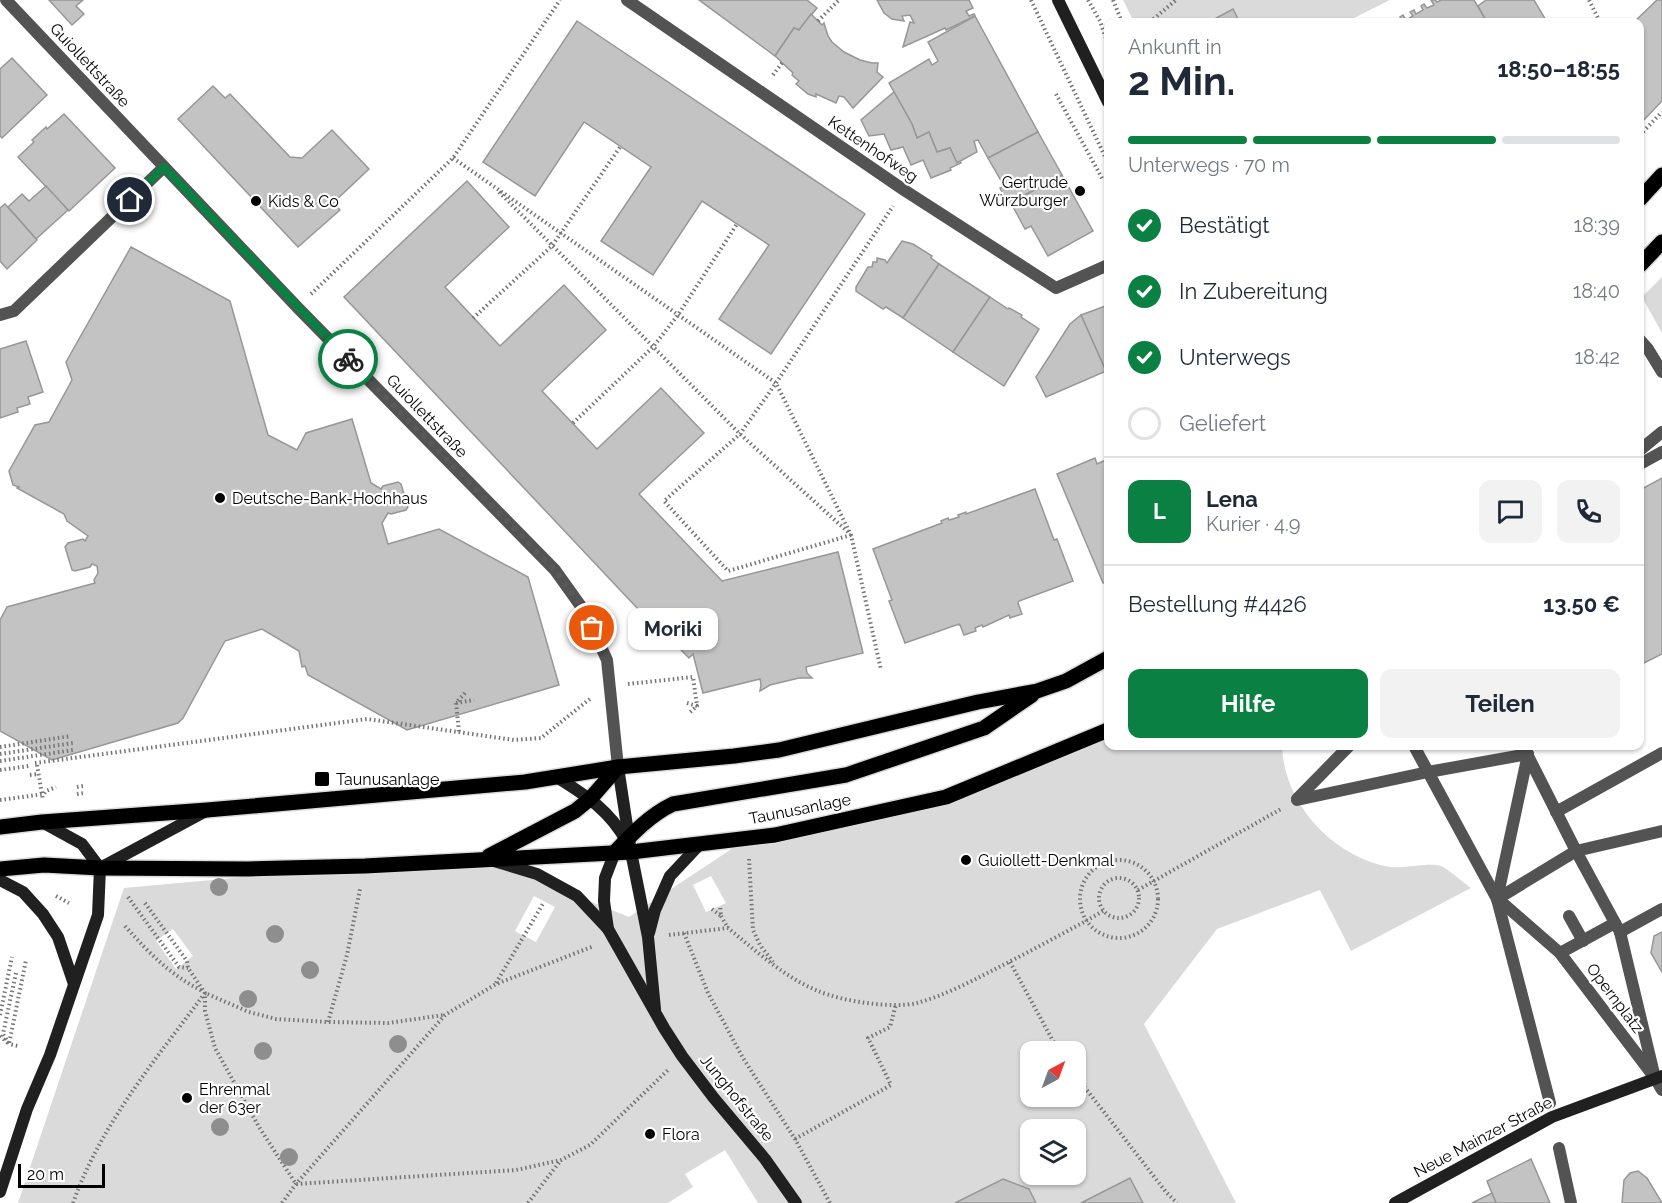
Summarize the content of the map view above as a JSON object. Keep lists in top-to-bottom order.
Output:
{
  "streets": {
    "main road": ["Taunusanlage", "Junghofstraße", "Neue Mainzer Straße"],
    "street": ["Guiollettstraße", "Kettenhofweg", "Opernplatz"]
  },
  "crossings": [
    ["Guiollettstraße", "Taunusanlage"],
    ["Guiollettstraße", "Junghofstraße"],
    ["Taunusanlage", "Junghofstraße"],
    ["Opernplatz", "Neue Mainzer Straße"]
  ],
  "places": {
    "other": [
      "Gertrude Würzburger",
      "Kids & Co",
      "Deutsche-Bank-Hochhaus",
      "Moriki",
      "Guiollett-Denkmal",
      "Ehrenmal der 63er",
      "Flora"
    ],
    "transit": ["Taunusanlage"]
  },
  "scale_bar": "20 m",
  "north": "top right",
  "page": {
    "heading": ["2 Min.", "Ankunft in", "18:50–18:55"],
    "panel": [
      "Lena",
      "Kurier · 4.9",
      "Bestellung #4426",
      "13.50 €"
    ],
    "bar": "Unterwegs · 70 m",
    "list": [
      ["Bestätigt", "18:39"],
      ["In Zubereitung", "18:40"],
      ["Unterwegs", "18:42"],
      "Geliefert"
    ],
    "round": "L",
    "bubble": "Moriki",
    "buttons": ["Hilfe", "Teilen"],
    "scale": "20 m"
  }
}
